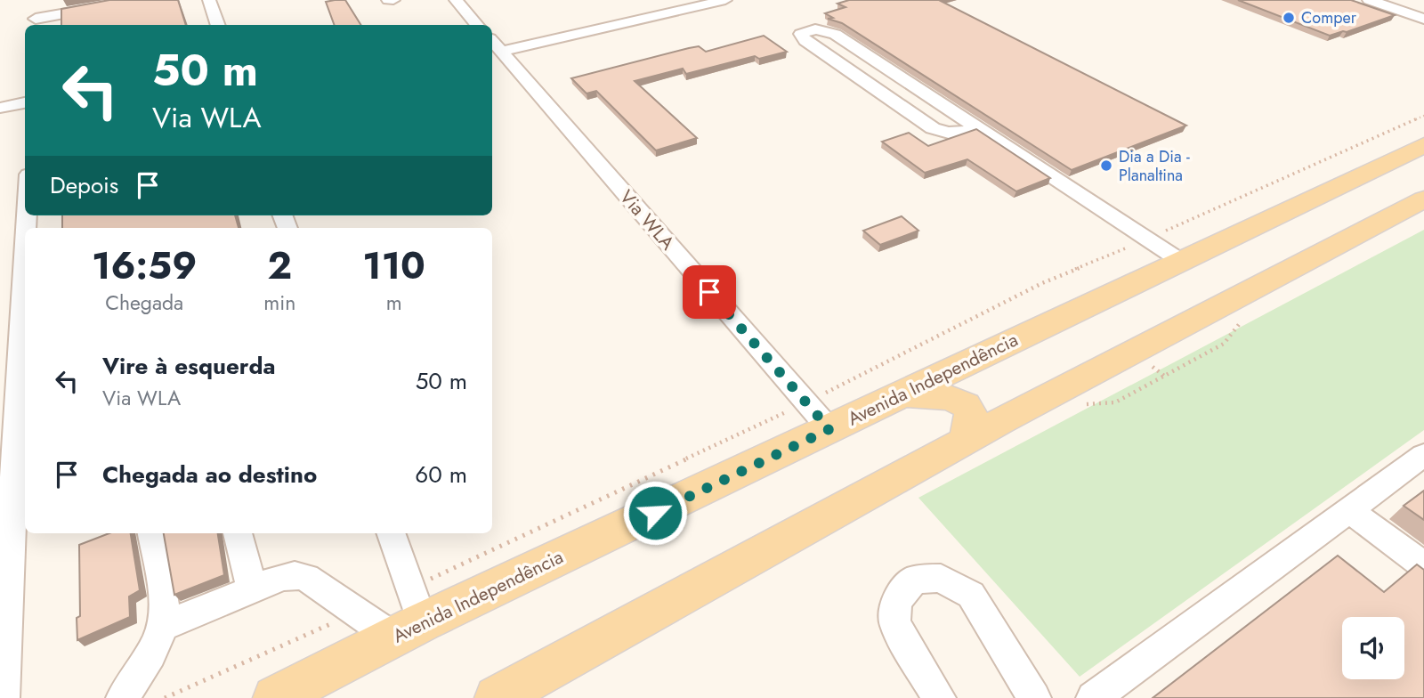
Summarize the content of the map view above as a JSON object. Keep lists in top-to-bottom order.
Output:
{
  "streets": {
    "main road": ["Avenida Independência"],
    "street": ["Via WLA"]
  },
  "crossings": [
    ["Via WLA", "Avenida Independência"]
  ],
  "places": ["Comper", "Dia a Dia - Planaltina"],
  "page": {
    "turn": ["50 m", "Via WLA"],
    "then": "Depois",
    "eta": [
      "16:59",
      "Chegada",
      "2",
      "min",
      "110",
      "m"
    ],
    "list": [
      {
        "name": "Vire à esquerda",
        "note": "Via WLA",
        "value": "50 m"
      },
      {
        "name": "Chegada ao destino",
        "value": "60 m"
      }
    ]
  }
}
